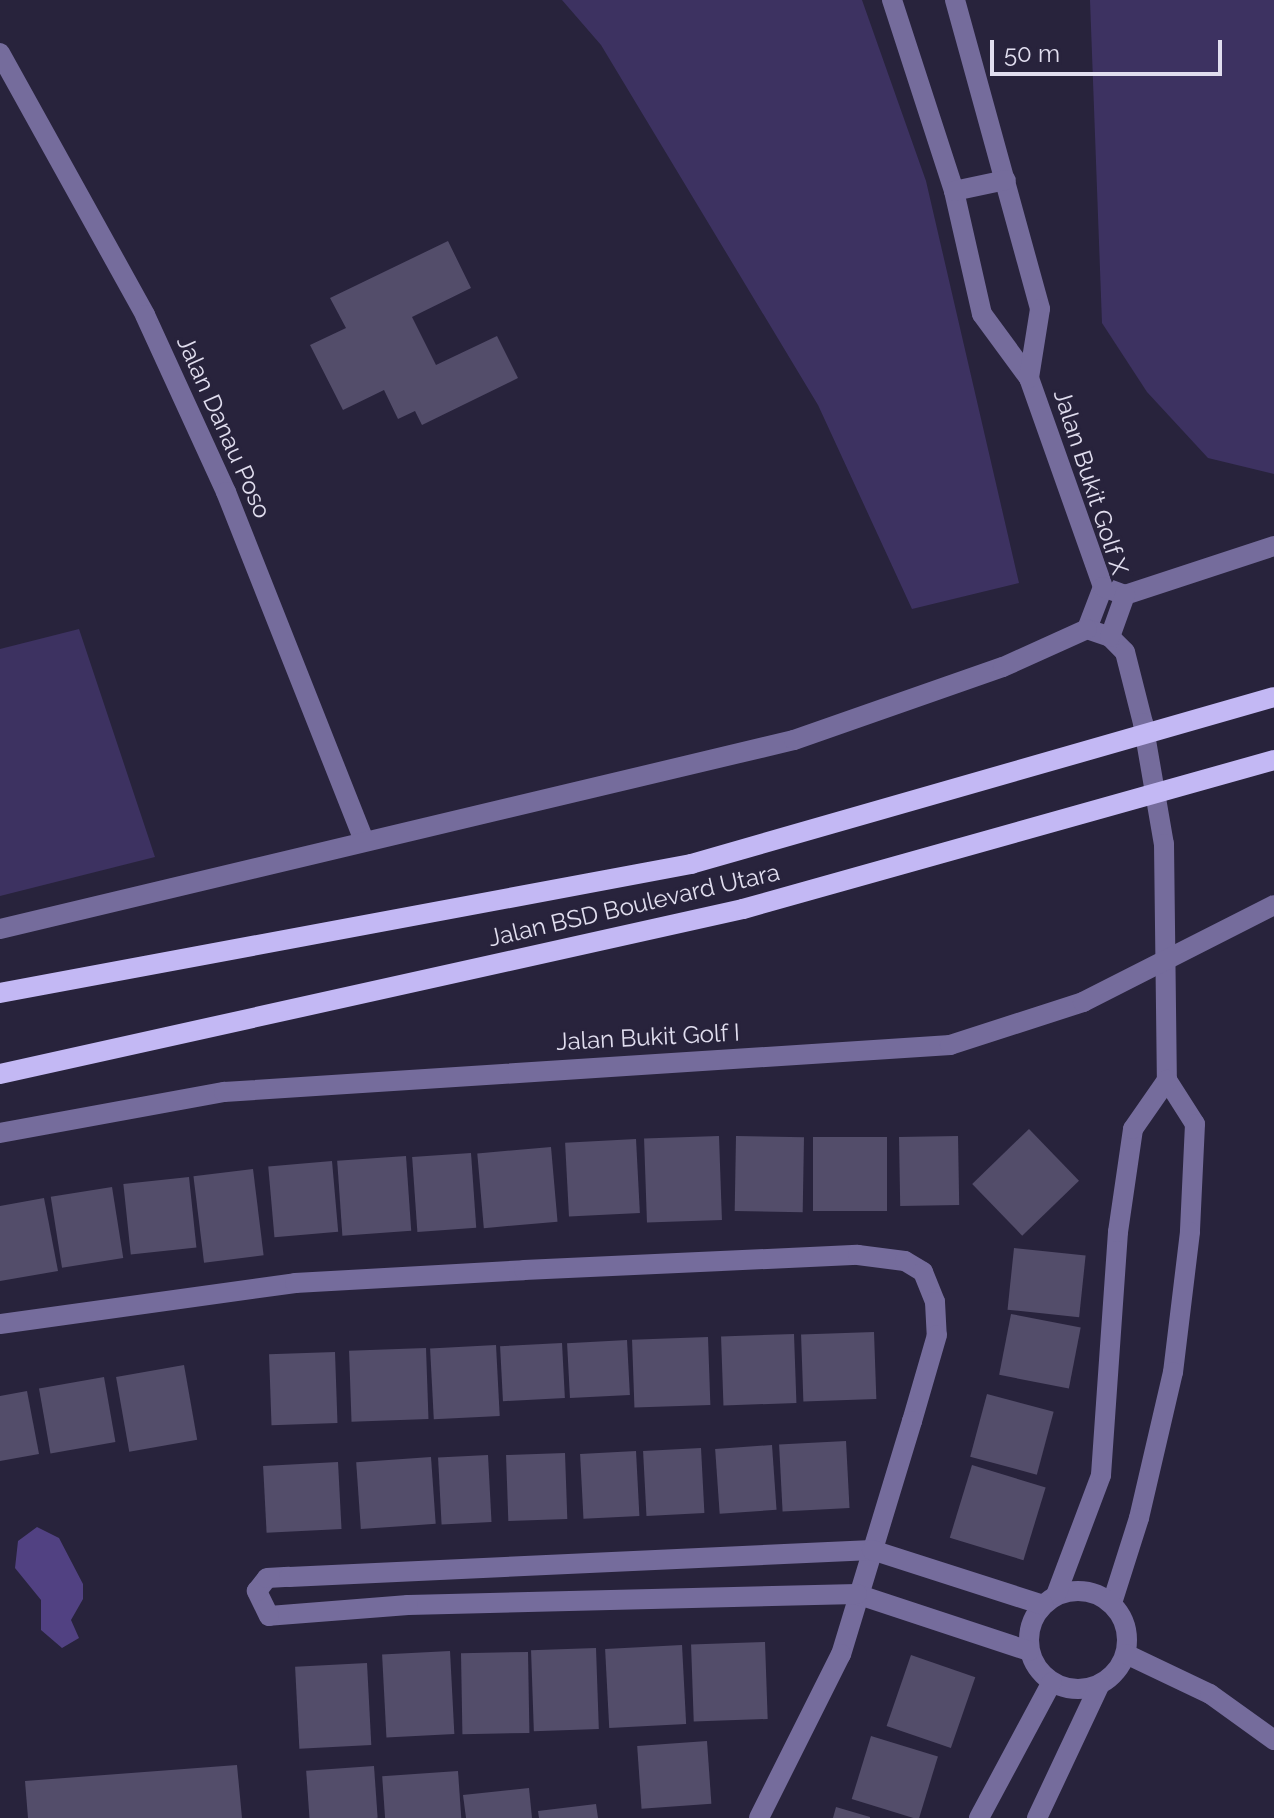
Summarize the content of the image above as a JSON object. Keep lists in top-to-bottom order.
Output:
{
  "streets": {
    "main road": ["Jalan BSD Boulevard Utara"],
    "street": ["Jalan Danau Poso", "Jalan Bukit Golf X", "Jalan Bukit Golf I"]
  },
  "scale_bar": "50 m"
}
